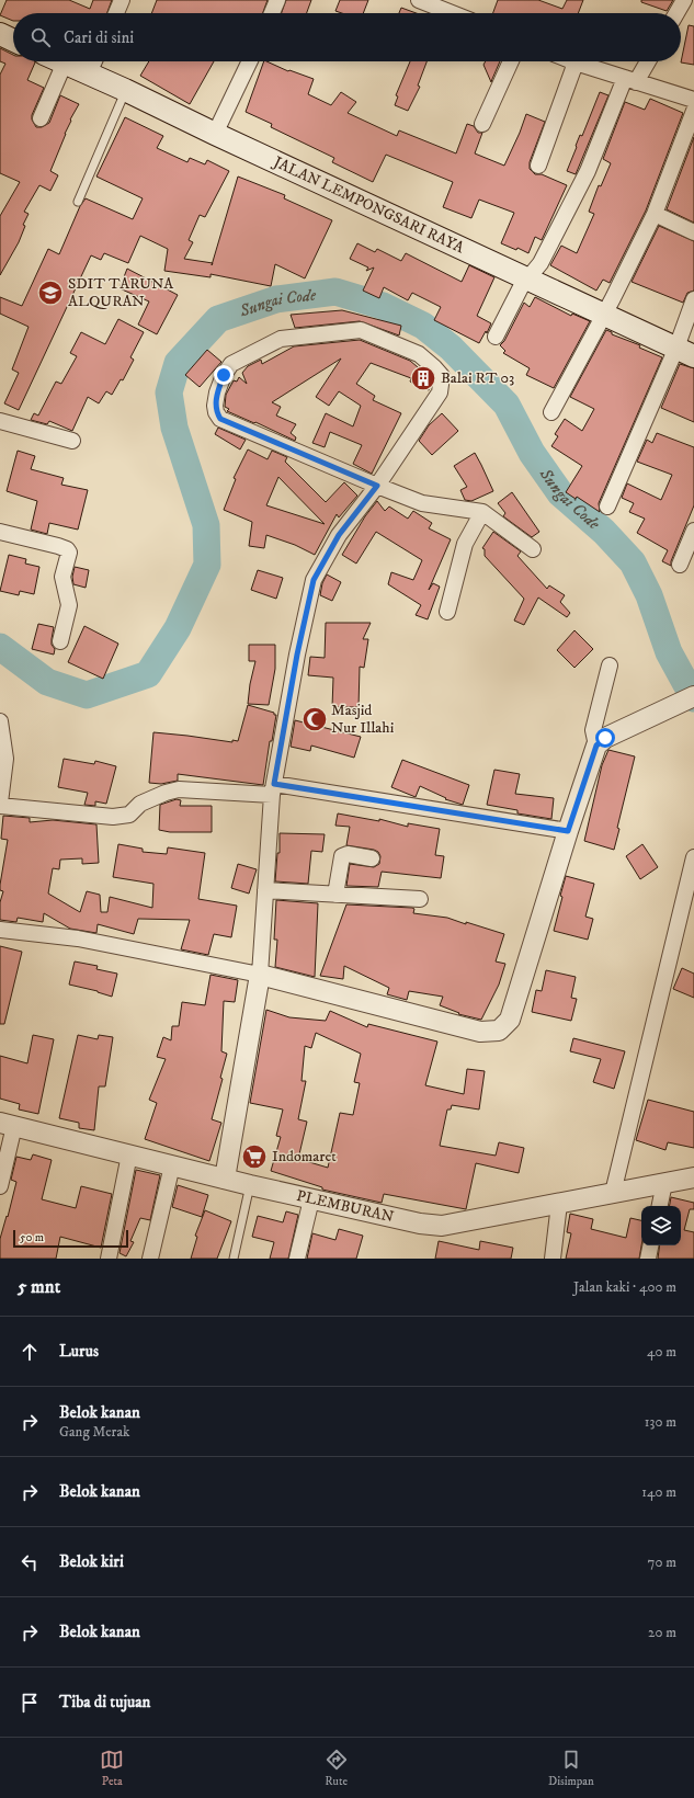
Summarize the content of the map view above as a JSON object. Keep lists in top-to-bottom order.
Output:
{
  "streets": {
    "main road": ["JALAN LEMPONGSARI RAYA"],
    "street": ["PLEMBURAN"]
  },
  "water": ["Sungai Code"],
  "places": {
    "school or university": ["SDIT TARUNA ALQURAN"],
    "building": ["Balai RT 03"],
    "mosque": ["Masjid Nur Illahi"],
    "supermarket": ["Indomaret"]
  },
  "scale_bar": "50 m",
  "page": {
    "search": "Cari di sini",
    "scale": "50 m",
    "heading": ["5 mnt", "Jalan kaki · 400 m"],
    "list": [
      ["Lurus", "40 m"],
      ["Belok kanan", "Gang Merak", "130 m"],
      ["Belok kanan", "140 m"],
      ["Belok kiri", "70 m"],
      ["Belok kanan", "20 m"],
      "Tiba di tujuan"
    ],
    "nav": ["Peta", "Rute", "Disimpan"]
  }
}
